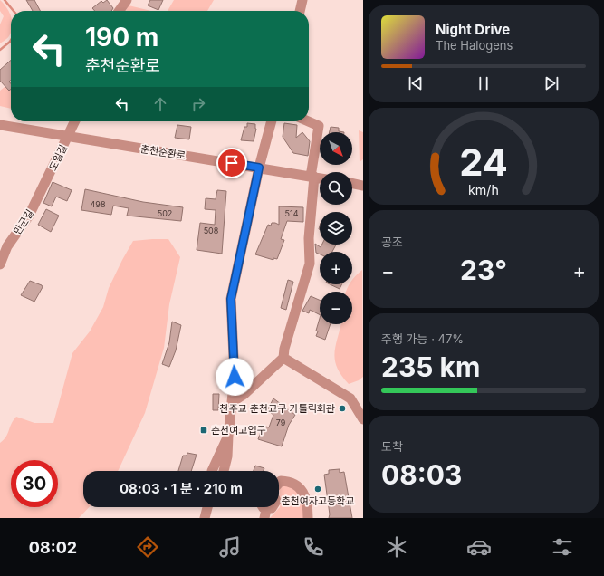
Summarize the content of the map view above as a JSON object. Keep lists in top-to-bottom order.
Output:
{
  "streets": {
    "street": ["춘천순환로", "도일길", "만군길"]
  },
  "crossings": [
    ["춘천순환로", "도일길"],
    ["도일길", "만군길"]
  ],
  "places": {
    "other": ["천주교 춘천교구 가톨릭회관", "춘천여자고등학교"],
    "transit": ["춘천여고입구"]
  },
  "house_numbers": [
    "498",
    "502",
    "514",
    "508",
    "79"
  ],
  "north": "bottom right",
  "page": {
    "turn": ["190 m", "춘천순환로"],
    "song": ["Night Drive", "The Halogens"],
    "map_buttons": ["+", "−"],
    "tile": [
      "공조",
      ["주행 가능 · 47%", "235 km"],
      ["도착", "08:03"]
    ],
    "heat": ["−", "23°", "+"],
    "limit": "30",
    "trip": "08:03 · 1 분 · 210 m",
    "tabs": "08:02",
    "gauge": ["24", "km/h"]
  }
}
